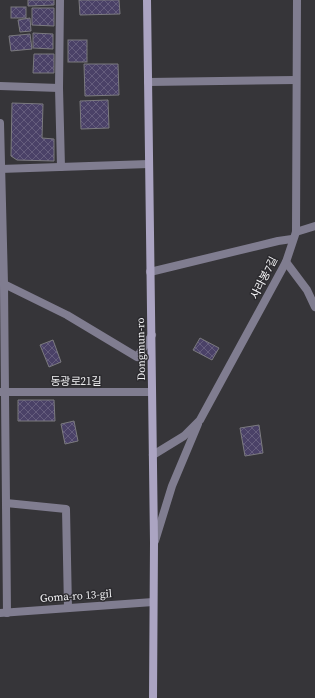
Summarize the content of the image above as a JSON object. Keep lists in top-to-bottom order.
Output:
{
  "streets": {
    "main road": ["Dongmun-ro"],
    "street": ["사라봉7길", "동광로21길", "Goma-ro 13-gil"]
  },
  "crossings": [
    ["사라봉7길", "Dongmun-ro"],
    ["Dongmun-ro", "동광로21길"],
    ["Dongmun-ro", "Goma-ro 13-gil"]
  ]
}
